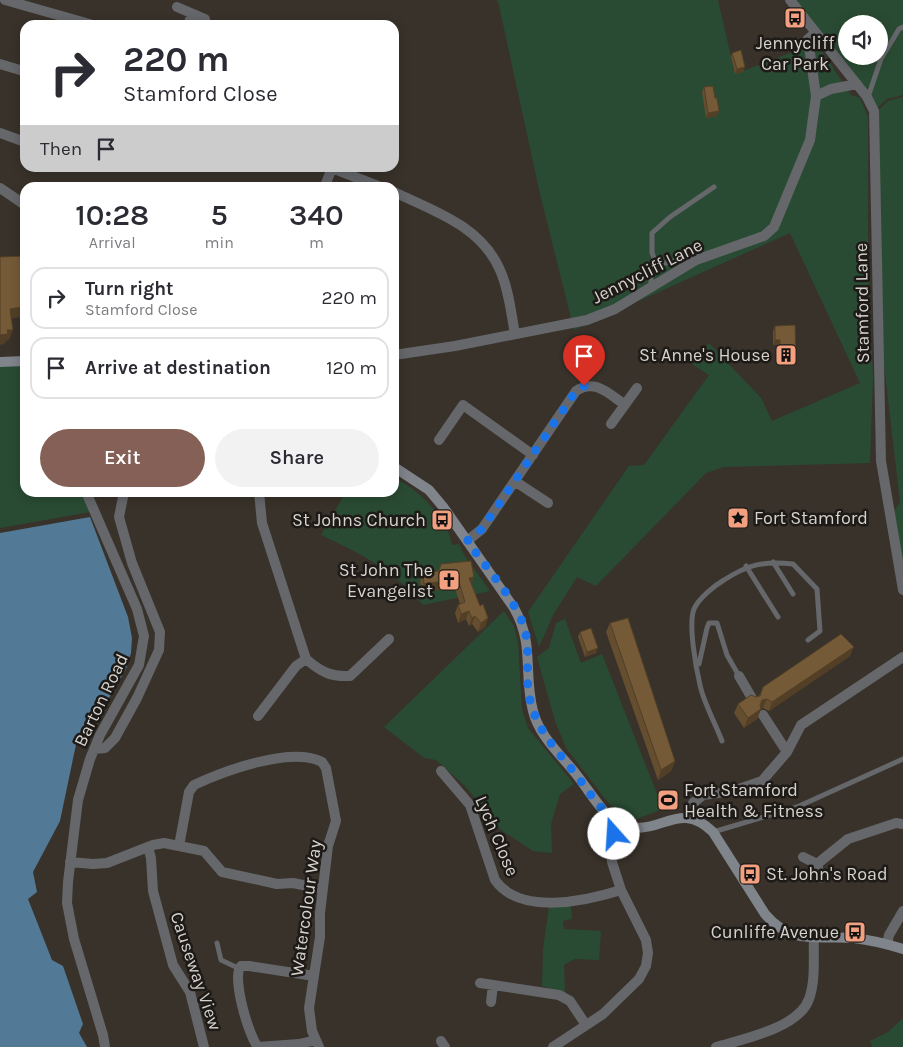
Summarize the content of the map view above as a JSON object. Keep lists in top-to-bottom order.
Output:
{
  "streets": {
    "street": [
      "Jennycliff Lane",
      "Stamford Lane",
      "Barton Road",
      "Lych Close",
      "Watercolour Way",
      "Causeway View"
    ]
  },
  "crossings": [
    ["Jennycliff Lane", "Stamford Lane"]
  ],
  "places": {
    "bus stop": [
      "Jennycliff Car Park",
      "St Johns Church",
      "St. John's Road",
      "Cunliffe Avenue"
    ],
    "building": ["St Anne's House"],
    "place": ["Fort Stamford"],
    "church": ["St John The Evangelist"],
    "sports": ["Fort Stamford Health & Fitness"]
  },
  "page": {
    "turn": ["220 m", "Stamford Close"],
    "then": "Then",
    "eta": [
      "10:28",
      "Arrival",
      "5",
      "min",
      "340",
      "m"
    ],
    "list": [
      {
        "name": "Turn right",
        "note": "Stamford Close",
        "value": "220 m"
      },
      {
        "name": "Arrive at destination",
        "value": "120 m"
      }
    ],
    "buttons": ["Exit", "Share"]
  }
}
